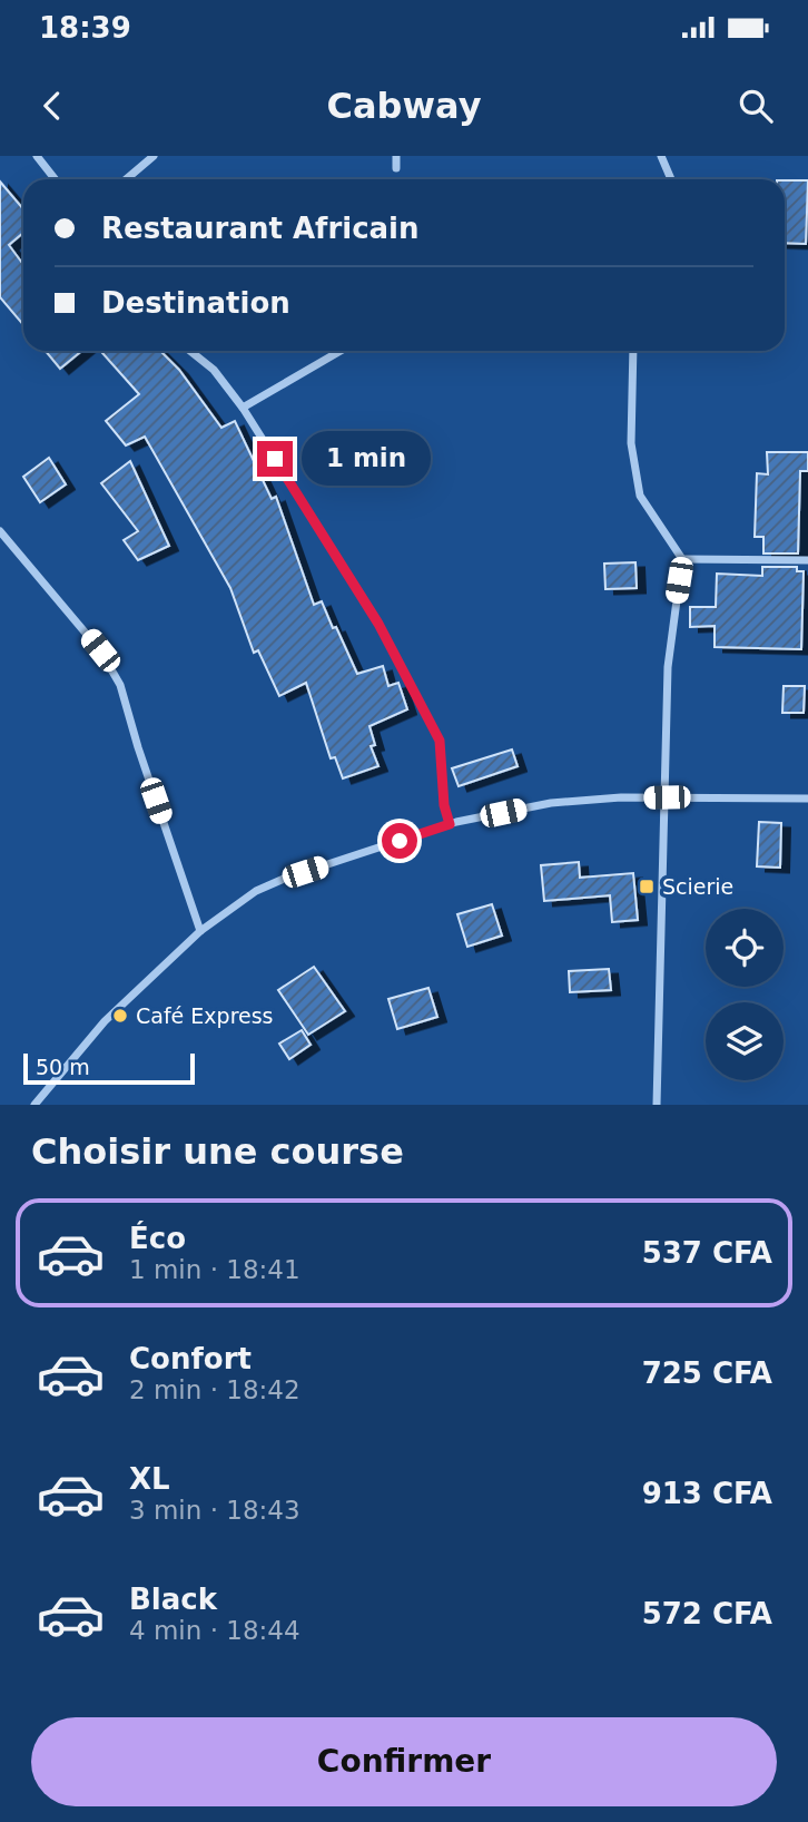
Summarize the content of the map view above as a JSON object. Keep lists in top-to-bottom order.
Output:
{
  "places": {
    "transit": ["Scierie"],
    "other": ["Café Express"]
  },
  "scale_bar": "50 m",
  "page": {
    "status": "18:39",
    "header": "Cabway",
    "banner": ["Restaurant Africain", "Destination"],
    "bubble": "1 min",
    "scale": "50 m",
    "heading": "Choisir une course",
    "list": [
      {
        "name": "Éco",
        "note": "1 min · 18:41",
        "value": "537 CFA"
      },
      {
        "name": "Confort",
        "note": "2 min · 18:42",
        "value": "725 CFA"
      },
      {
        "name": "XL",
        "note": "3 min · 18:43",
        "value": "913 CFA"
      },
      {
        "name": "Black",
        "note": "4 min · 18:44",
        "value": "572 CFA"
      }
    ],
    "buttons": "Confirmer"
  }
}
